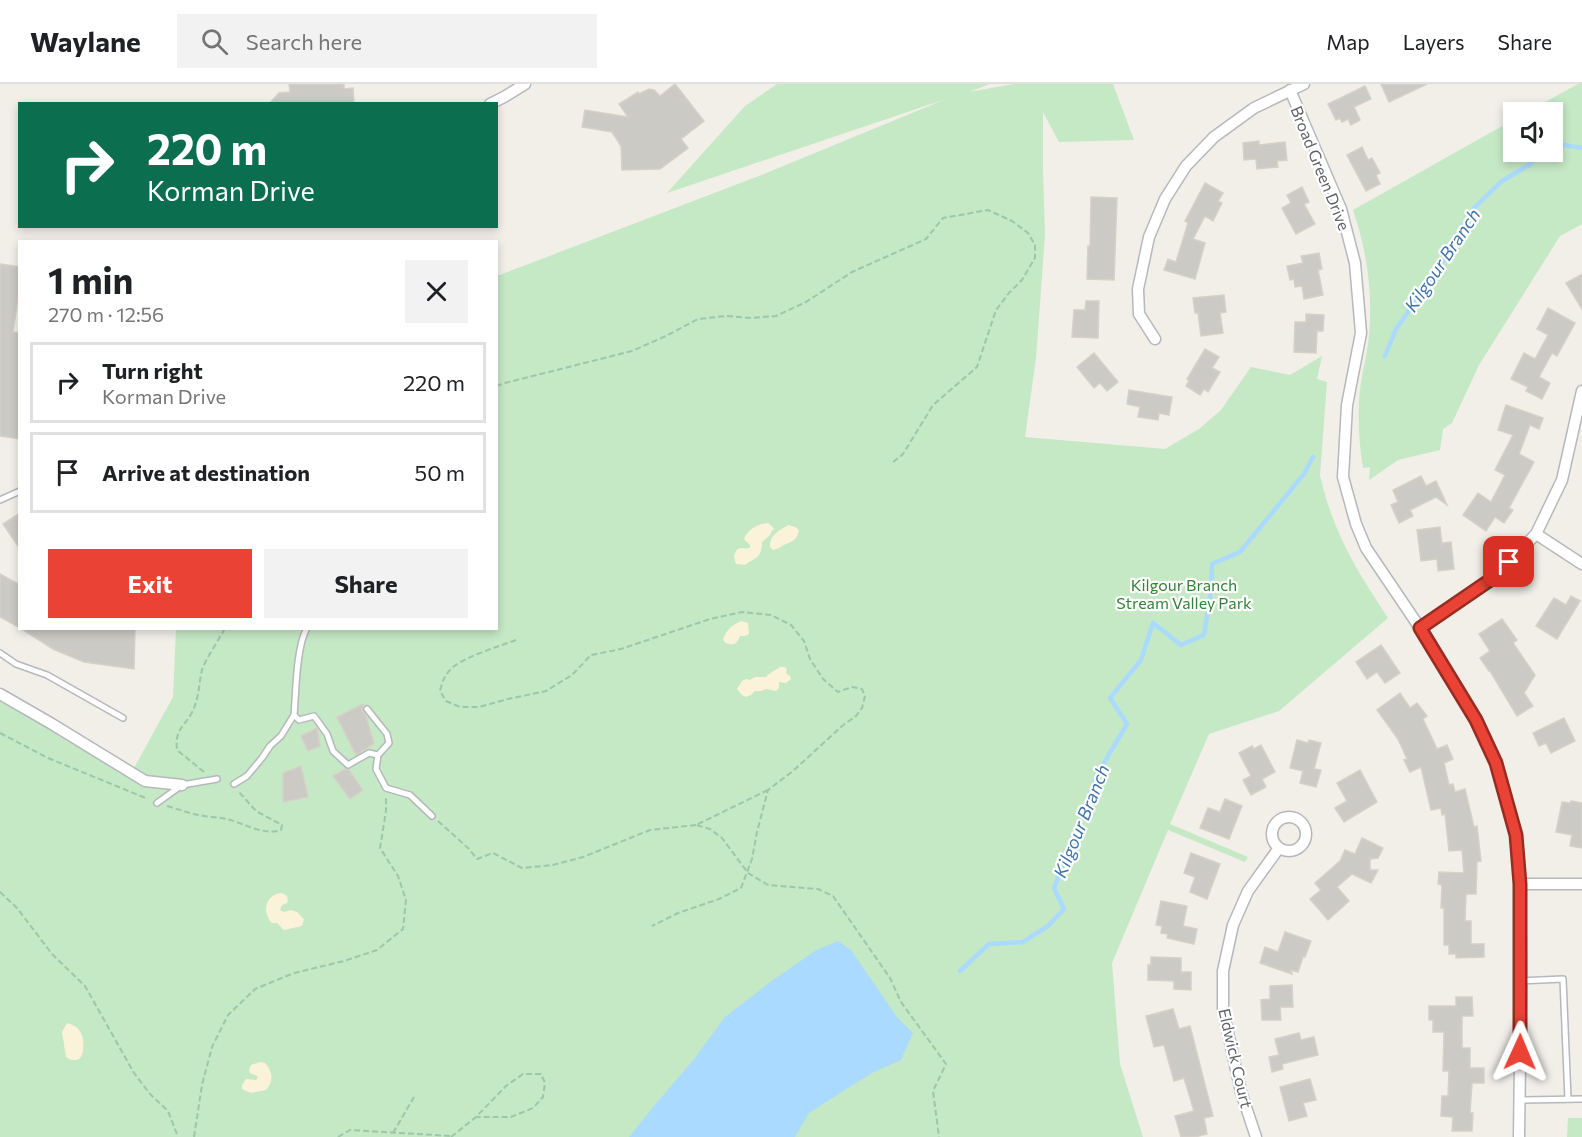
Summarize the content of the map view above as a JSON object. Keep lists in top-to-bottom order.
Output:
{
  "streets": {
    "street": ["Broad Green Drive", "Eldwick Court"]
  },
  "water": ["Kilgour Branch"],
  "parks": ["Kilgour Branch Stream Valley Park"],
  "page": {
    "header": "Waylane",
    "search": "Search here",
    "nav": ["Map", "Layers", "Share"],
    "turn": ["220 m", "Korman Drive"],
    "heading": ["1 min", "270 m · 12:56"],
    "list": [
      {
        "name": "Turn right",
        "note": "Korman Drive",
        "value": "220 m"
      },
      {
        "name": "Arrive at destination",
        "value": "50 m"
      }
    ],
    "buttons": ["Exit", "Share"]
  }
}
